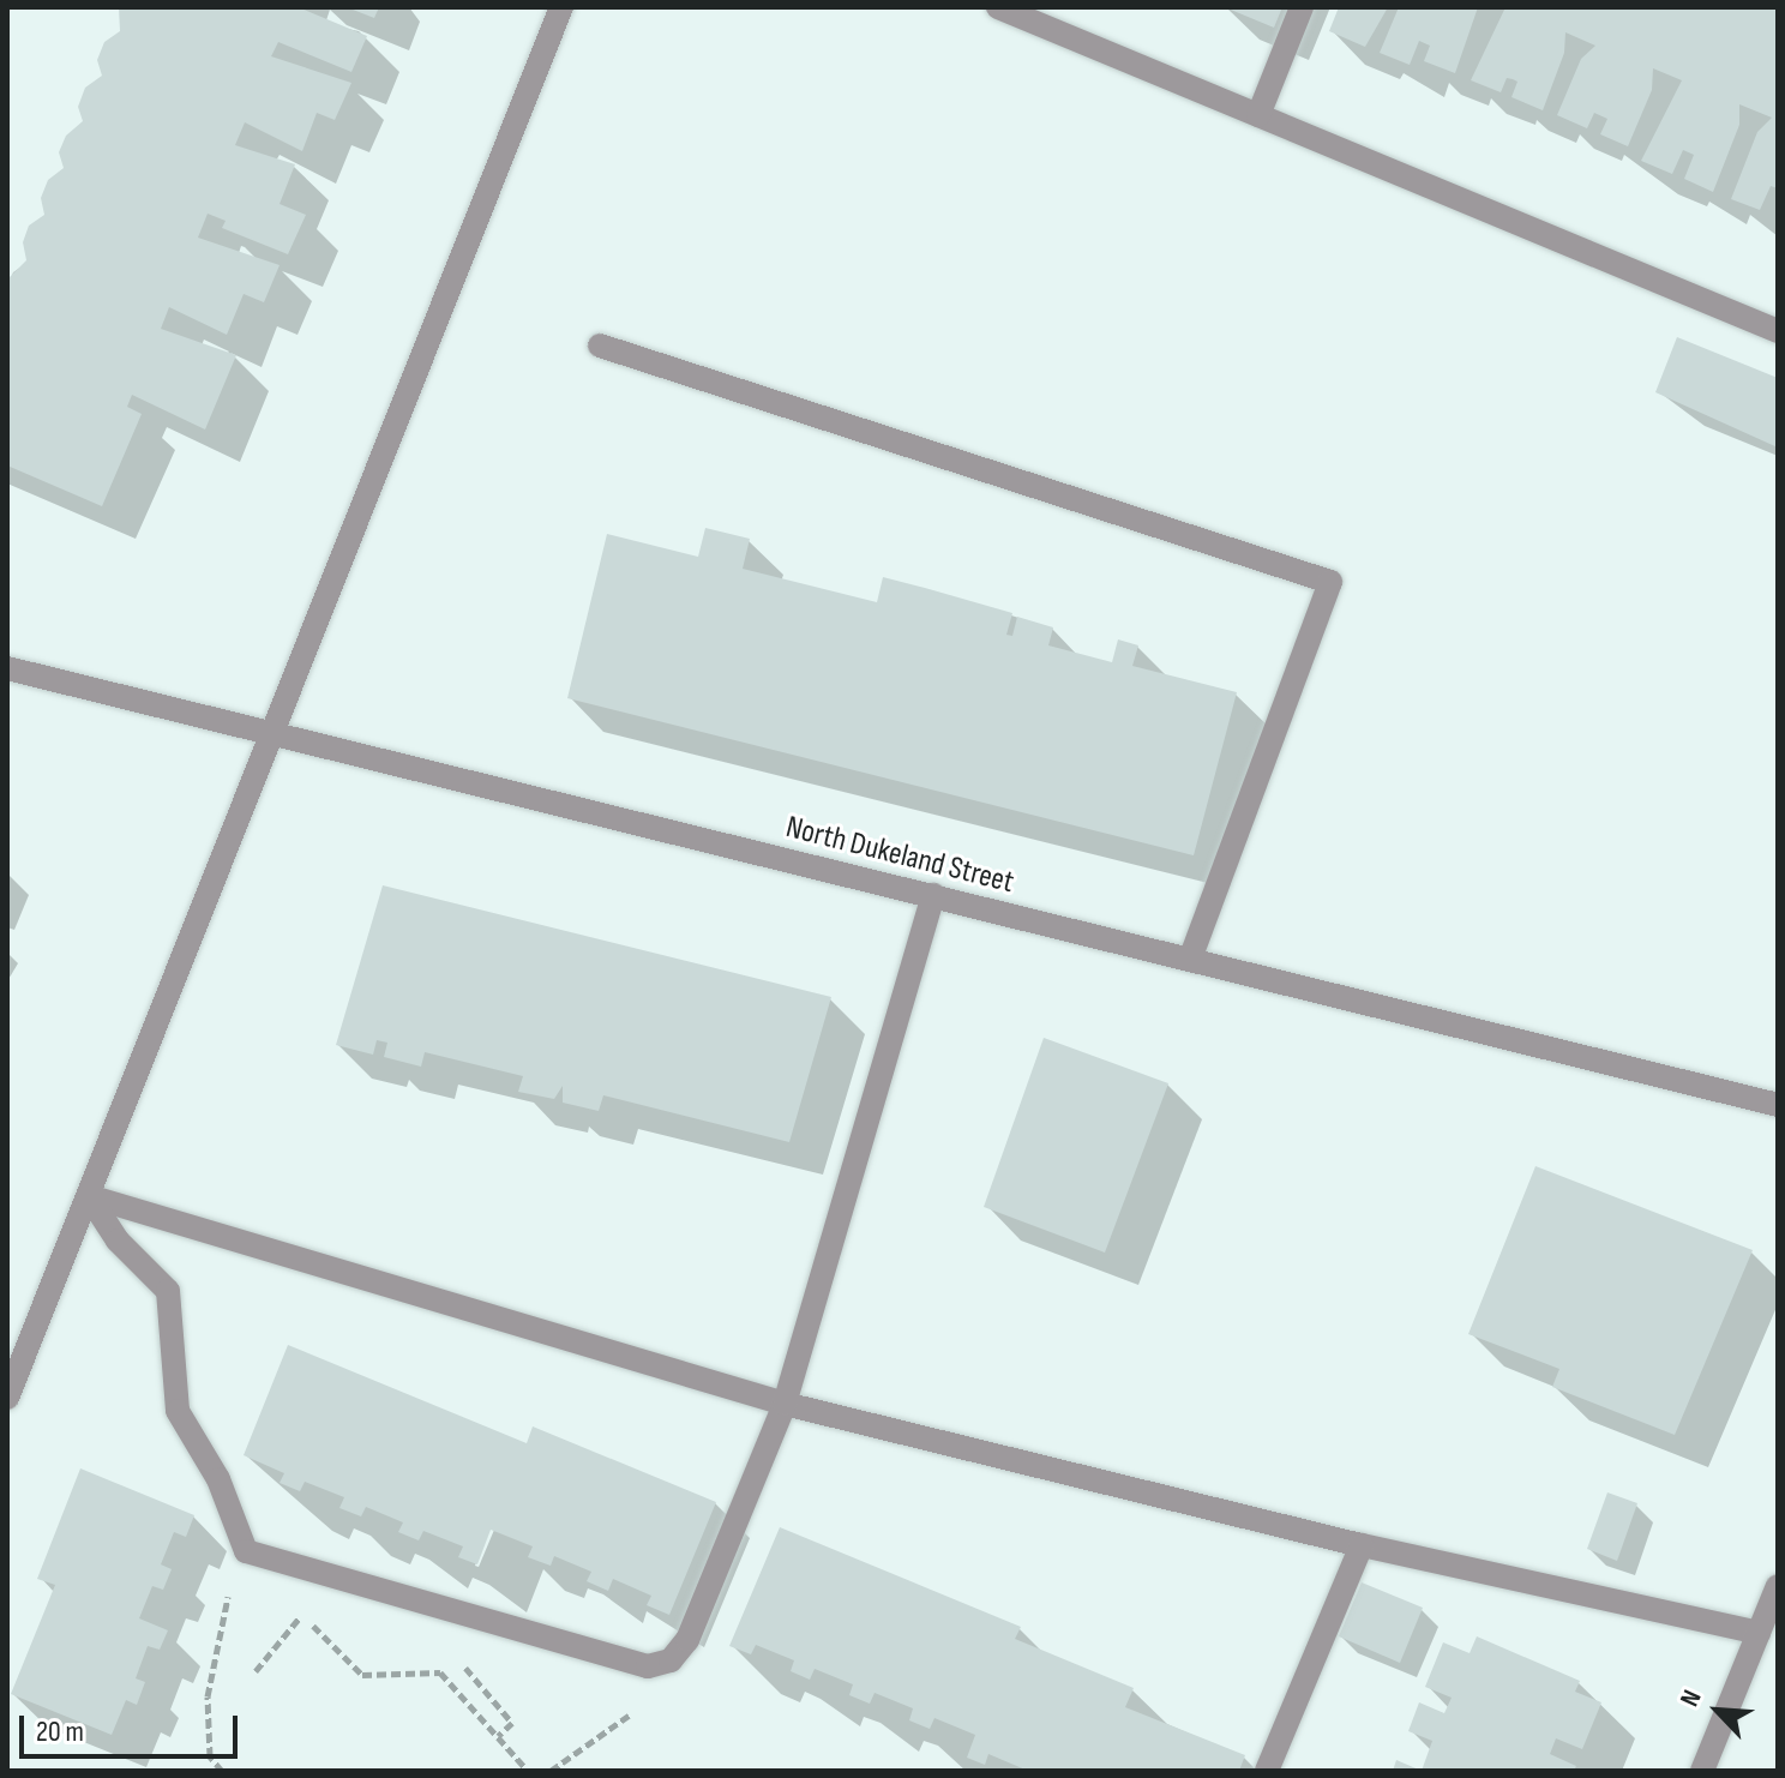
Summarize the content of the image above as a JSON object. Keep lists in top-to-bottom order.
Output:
{
  "streets": {
    "street": ["North Dukeland Street"]
  },
  "scale_bar": "20 m",
  "north": "top left"
}
